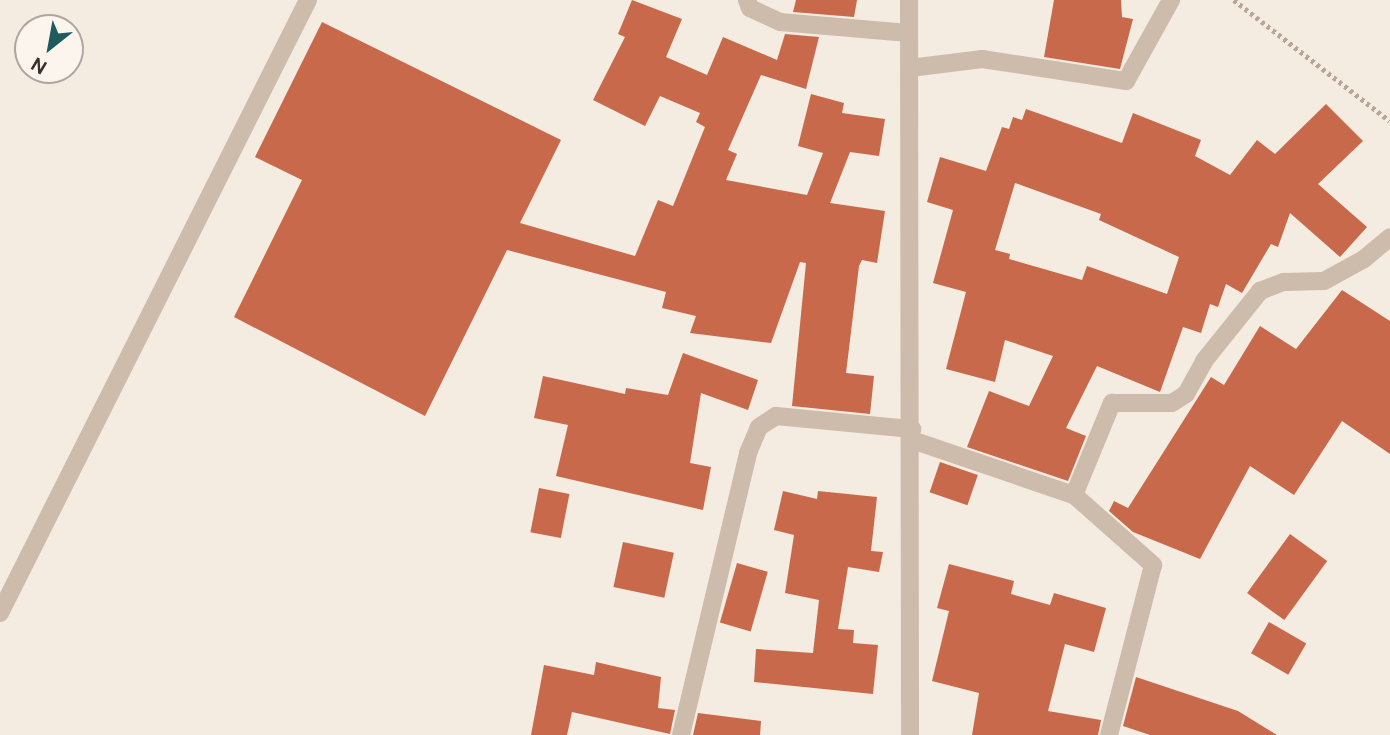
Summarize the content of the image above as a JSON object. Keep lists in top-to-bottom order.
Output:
{
  "north": "bottom left"
}
